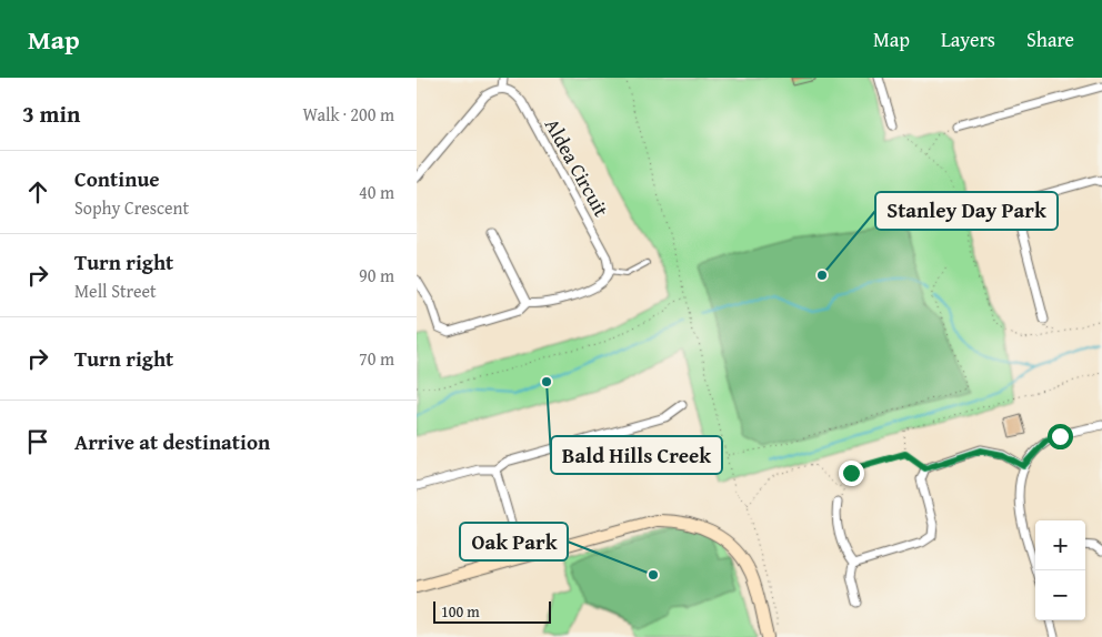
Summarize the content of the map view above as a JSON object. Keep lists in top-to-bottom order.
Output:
{
  "streets": {
    "street": ["Aldea Circuit"]
  },
  "places": ["Stanley Day Park", "Bald Hills Creek", "Oak Park"],
  "scale_bar": "100 m",
  "page": {
    "header": "Map",
    "nav": ["Map", "Layers", "Share"],
    "heading": ["3 min", "Walk · 200 m"],
    "list": [
      ["Continue", "Sophy Crescent", "40 m"],
      ["Turn right", "Mell Street", "90 m"],
      ["Turn right", "70 m"],
      "Arrive at destination"
    ],
    "map_buttons": ["+", "−"],
    "scale": "100 m"
  }
}
